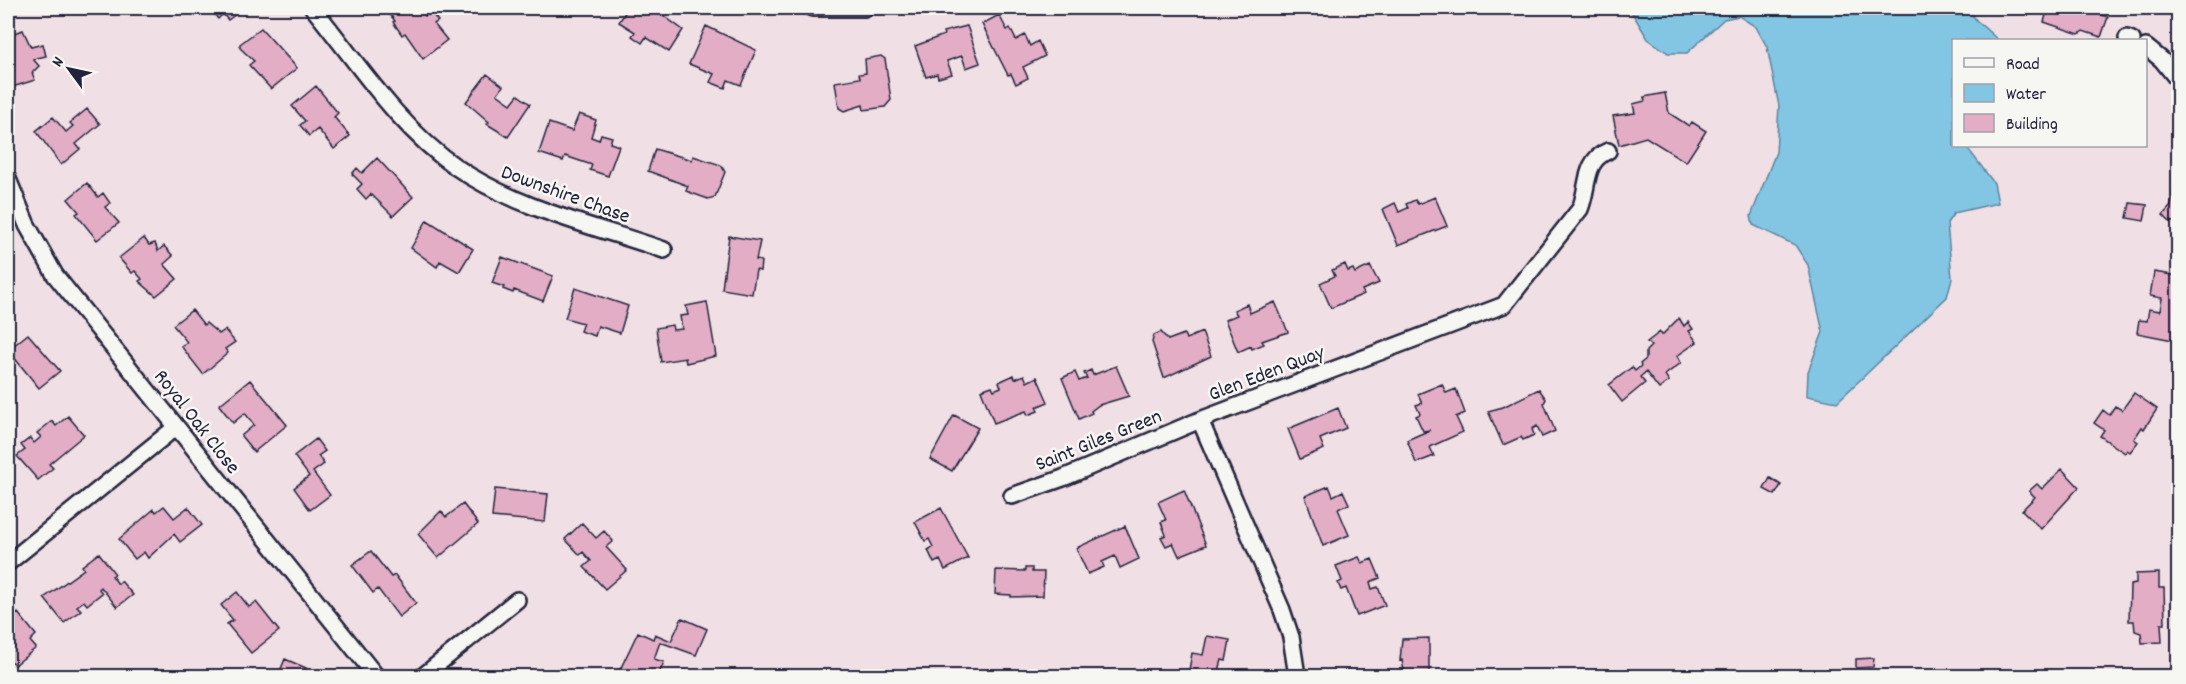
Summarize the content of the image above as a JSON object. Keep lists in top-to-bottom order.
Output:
{
  "streets": {
    "street": [
      "Downshire Chase",
      "Glen Eden Quay",
      "Royal Oak Close",
      "Saint Giles Green"
    ]
  },
  "crossings": [
    ["Glen Eden Quay", "Saint Giles Green"]
  ],
  "legend": ["Road", "Water", "Building"],
  "north": "top left"
}
